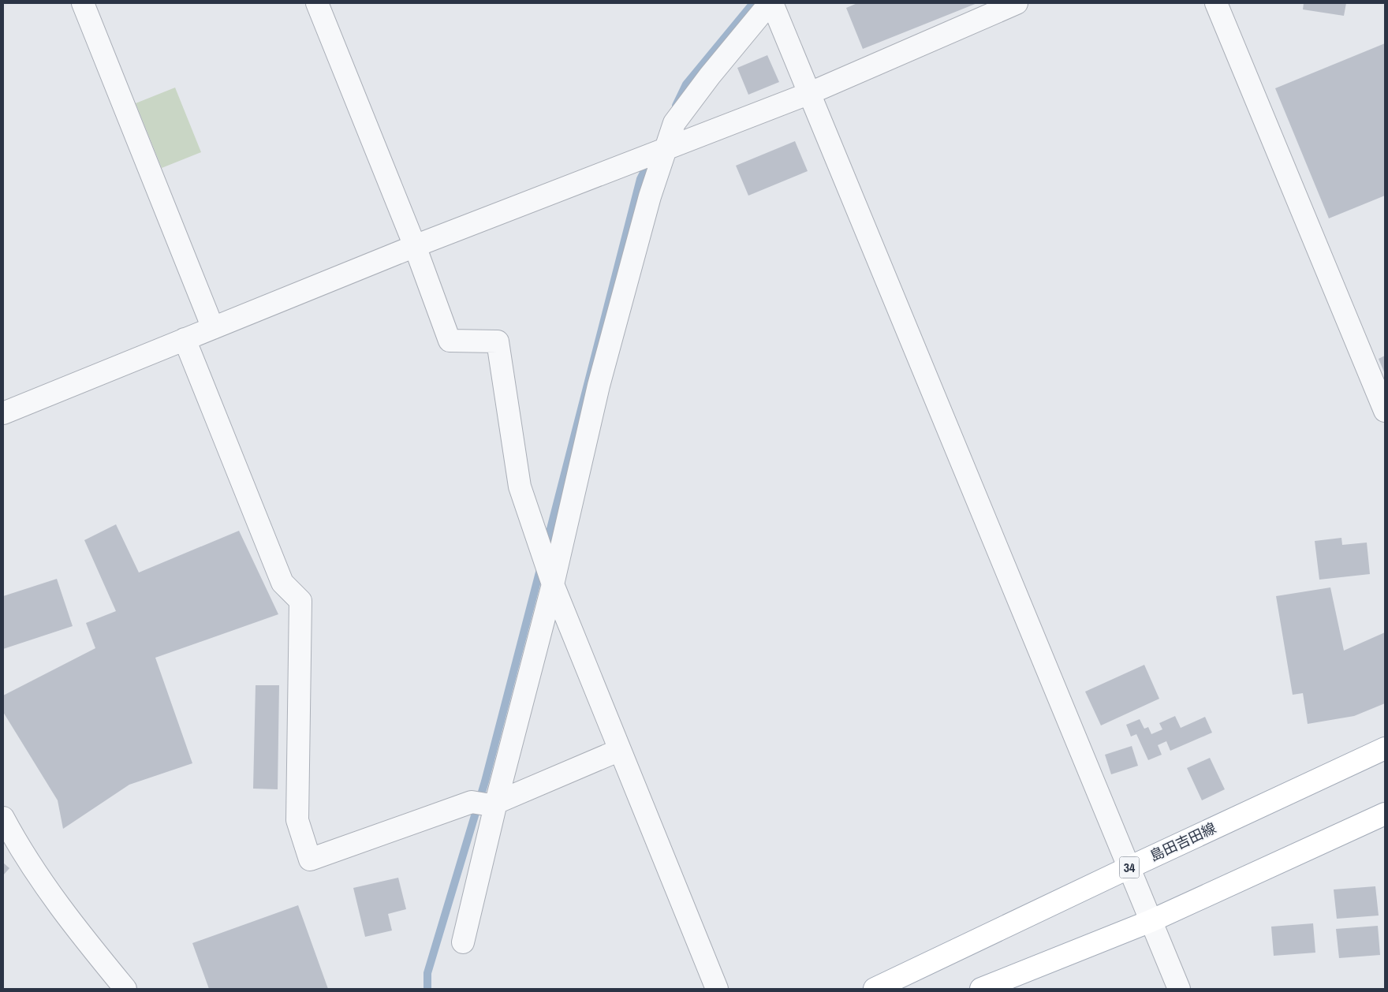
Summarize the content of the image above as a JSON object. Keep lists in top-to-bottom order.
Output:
{
  "streets": {
    "main road": ["島田吉田線", "34"]
  }
}
